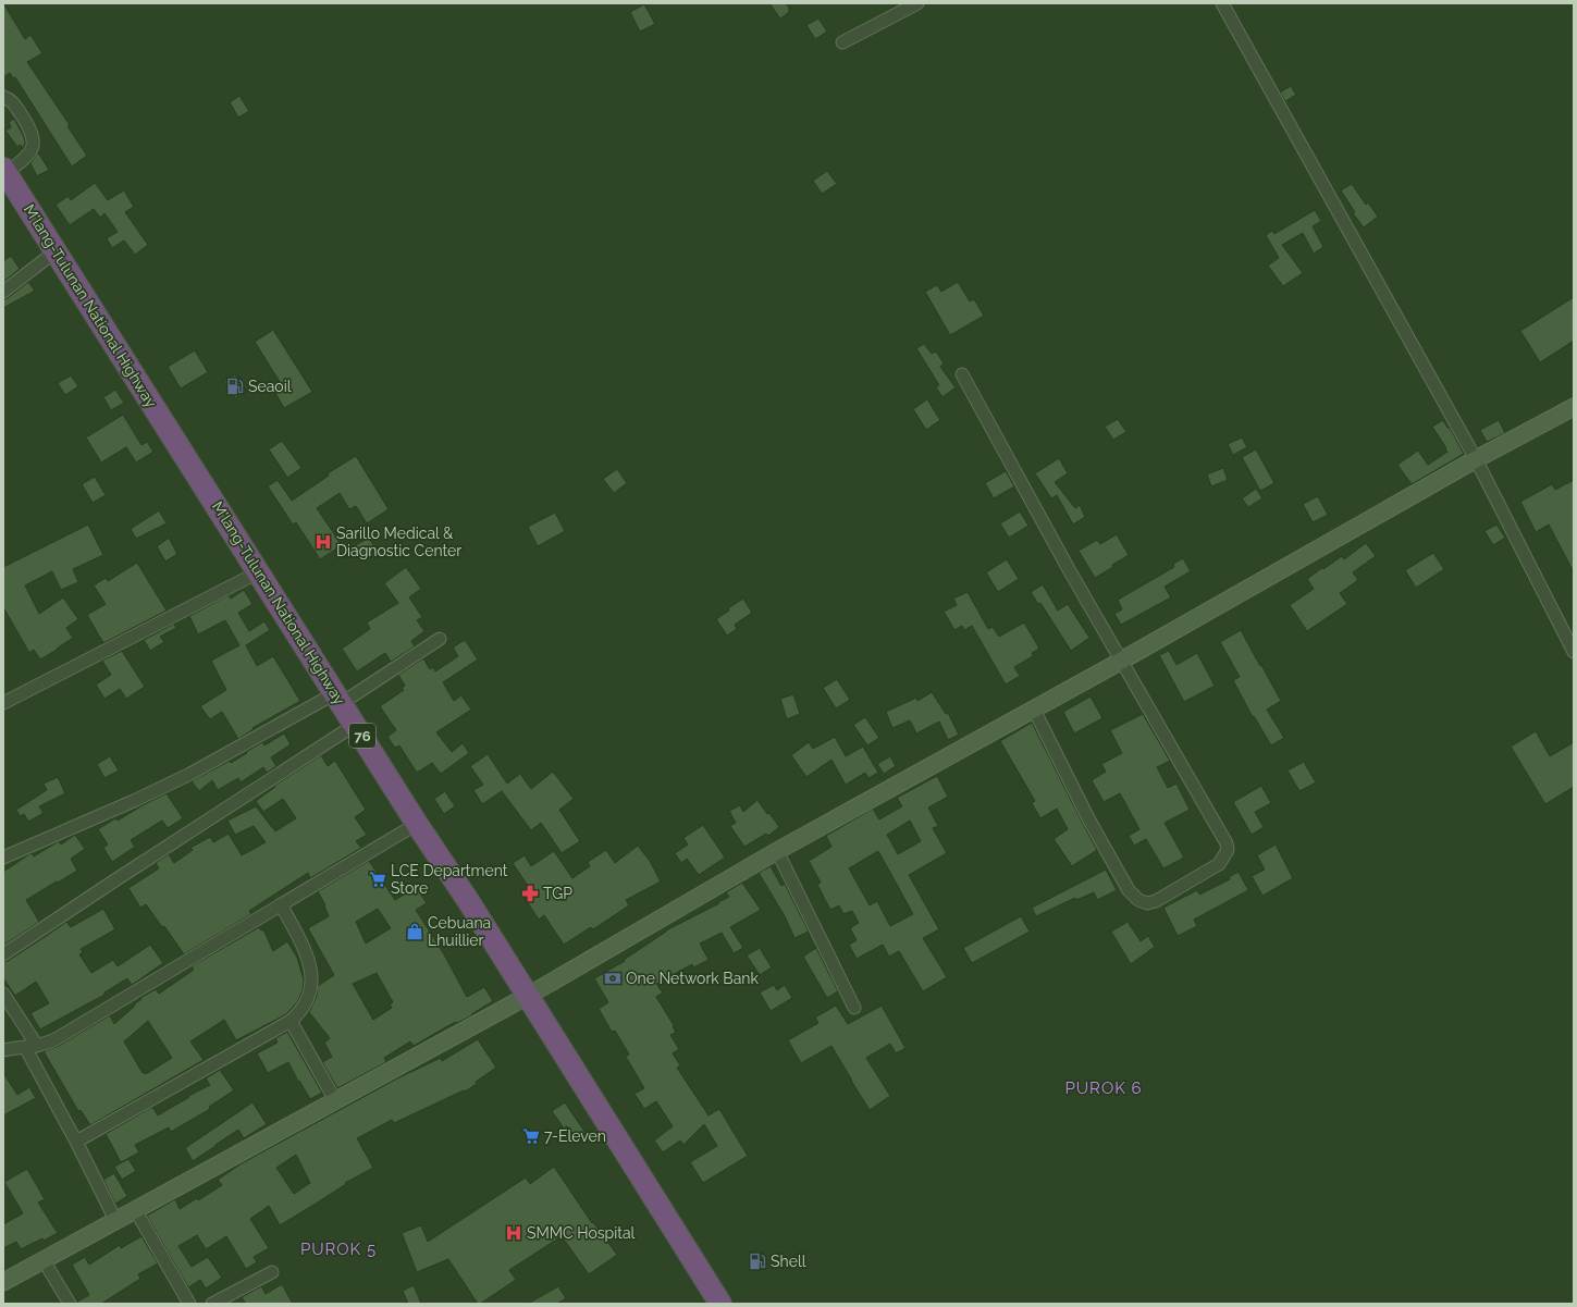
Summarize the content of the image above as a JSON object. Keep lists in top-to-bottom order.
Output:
{
  "streets": {
    "highway": ["M'lang-Tulunan National Highway", "76"]
  },
  "districts": ["PUROK 6", "PUROK 5"],
  "places": {
    "fuel station": ["Seaoil", "Shell"],
    "hospital": ["Sarillo Medical & Diagnostic Center", "SMMC Hospital"],
    "supermarket": ["LCE Department Store", "7-Eleven"],
    "pharmacy": ["TGP"],
    "shop": ["Cebuana Lhuillier"],
    "bank": ["One Network Bank"]
  }
}
